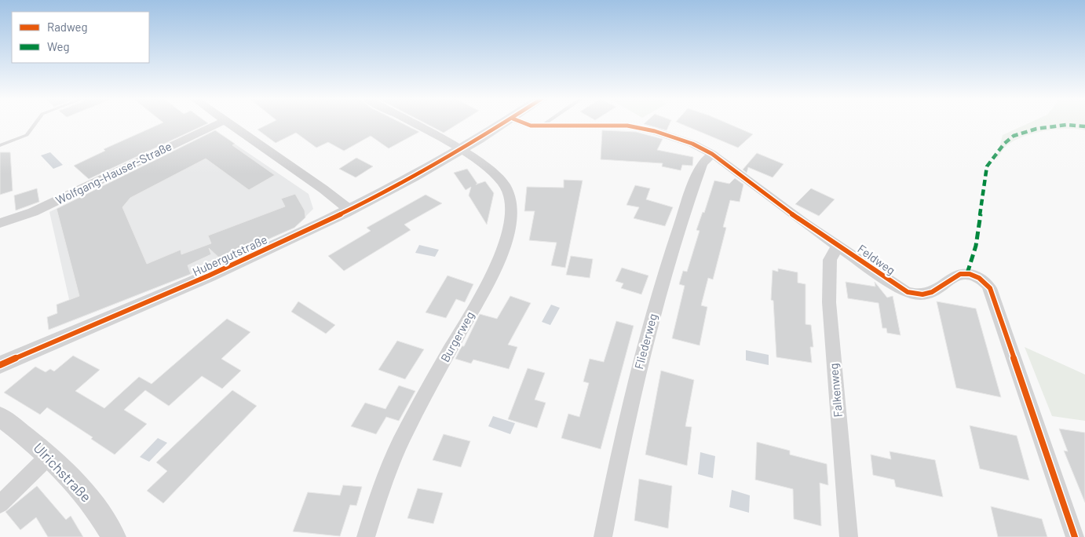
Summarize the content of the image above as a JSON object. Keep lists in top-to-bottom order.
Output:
{
  "streets": {
    "street": [
      "Wolfgang-Hauser-Straße",
      "Hubergutstraße",
      "Feldweg",
      "Burgerweg",
      "Fliederweg",
      "Falkenweg",
      "Ulrichstraße"
    ]
  },
  "crossings": [
    ["Hubergutstraße", "Burgerweg"],
    ["Feldweg", "Fliederweg"],
    ["Feldweg", "Falkenweg"]
  ],
  "legend": ["Radweg", "Weg"]
}
